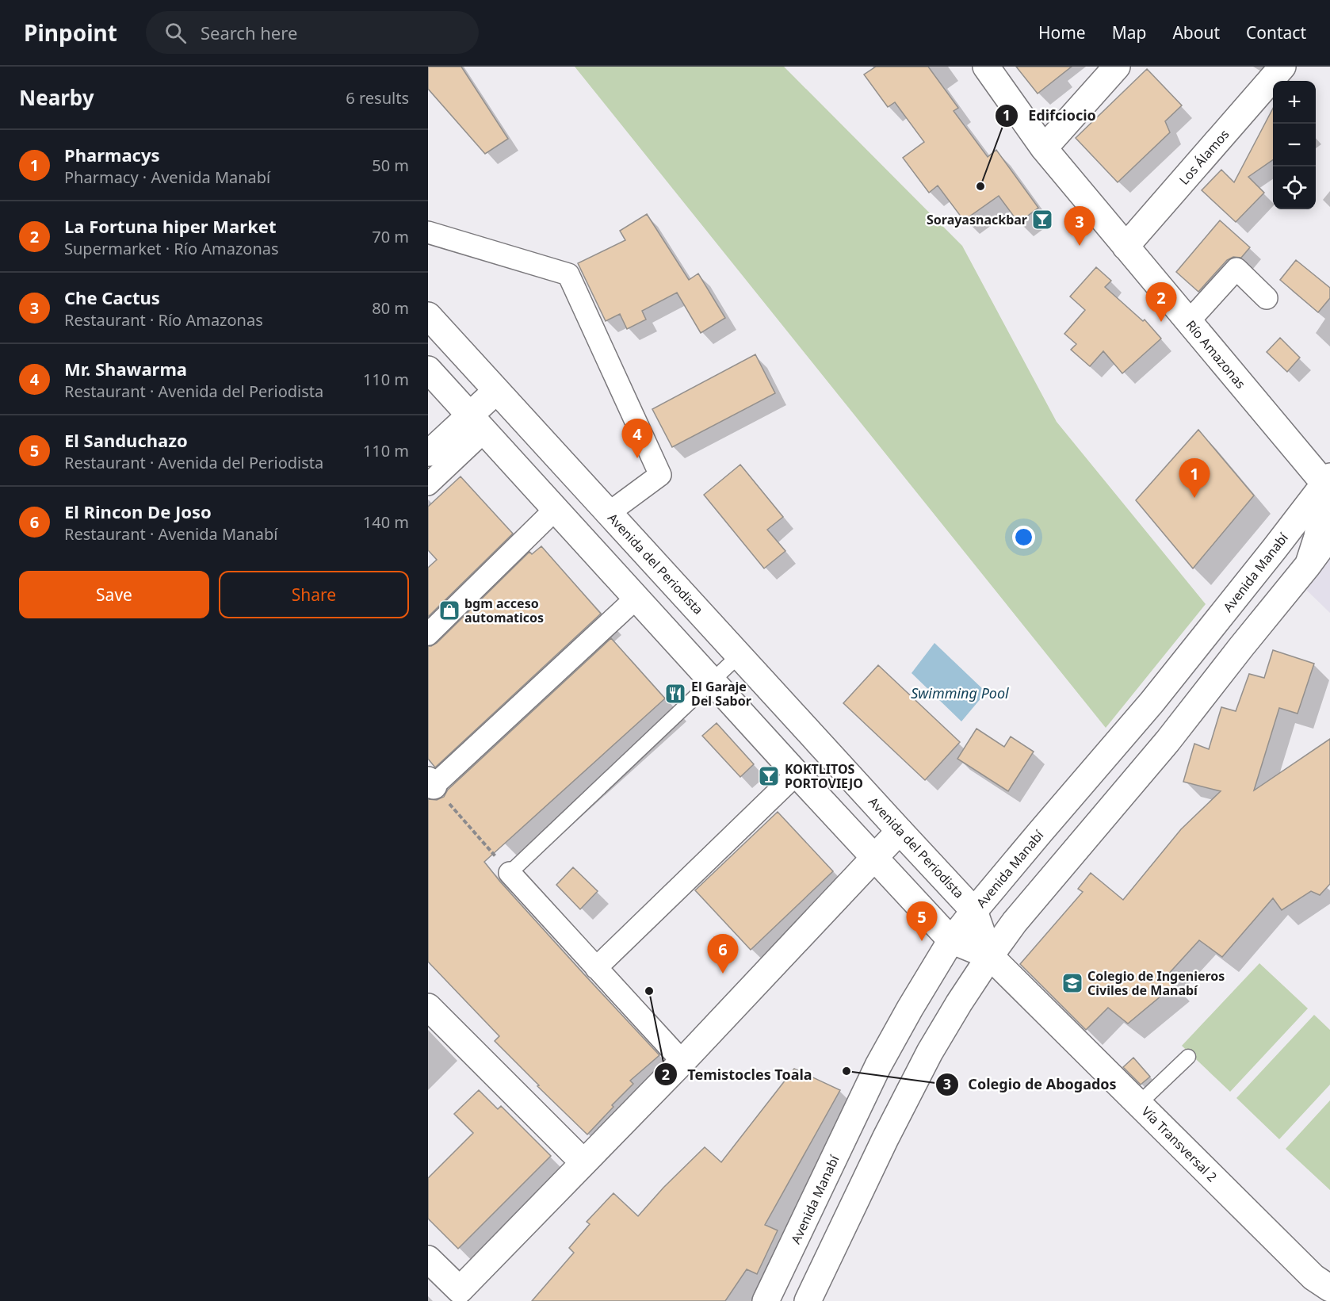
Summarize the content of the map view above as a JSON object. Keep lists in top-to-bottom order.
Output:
{
  "streets": {
    "street": [
      "Los Álamos",
      "Río Amazonas",
      "Avenida del Periodista",
      "Avenida Manabí",
      "Vía Transversal 2"
    ]
  },
  "crossings": [
    ["Los Álamos", "Río Amazonas"],
    ["Río Amazonas", "Avenida Manabí"],
    ["Avenida del Periodista", "Avenida Manabí"],
    ["Avenida del Periodista", "Vía Transversal 2"]
  ],
  "water": ["Swimming Pool"],
  "places": {
    "other": ["Edifciocio", "Temistocles Toala", "Colegio de Abogados"],
    "bar": ["Sorayasnackbar", "KOKTLITOS PORTOVIEJO"],
    "shop": ["bgm acceso automaticos"],
    "restaurant": ["El Garaje Del Sabor"],
    "school or university": ["Colegio de Ingenieros Civiles de Manabí"]
  },
  "page": {
    "header": "Pinpoint",
    "search": "Search here",
    "nav": [
      "Home",
      "Map",
      "About",
      "Contact"
    ],
    "heading": ["Nearby", "6 results"],
    "map_buttons": ["+", "−"],
    "list": [
      {
        "mark": "1",
        "name": "Pharmacys",
        "note": "Pharmacy · Avenida Manabí",
        "value": "50 m"
      },
      {
        "mark": "2",
        "name": "La Fortuna hiper Market",
        "note": "Supermarket · Río Amazonas",
        "value": "70 m"
      },
      {
        "mark": "3",
        "name": "Che Cactus",
        "note": "Restaurant · Río Amazonas",
        "value": "80 m"
      },
      {
        "mark": "4",
        "name": "Mr. Shawarma",
        "note": "Restaurant · Avenida del Periodista",
        "value": "110 m"
      },
      {
        "mark": "5",
        "name": "El Sanduchazo",
        "note": "Restaurant · Avenida del Periodista",
        "value": "110 m"
      },
      {
        "mark": "6",
        "name": "El Rincon De Joso",
        "note": "Restaurant · Avenida Manabí",
        "value": "140 m"
      }
    ],
    "pins": [
      "3",
      "2",
      "4",
      "1",
      "5",
      "6"
    ],
    "buttons": ["Save", "Share"]
  }
}
